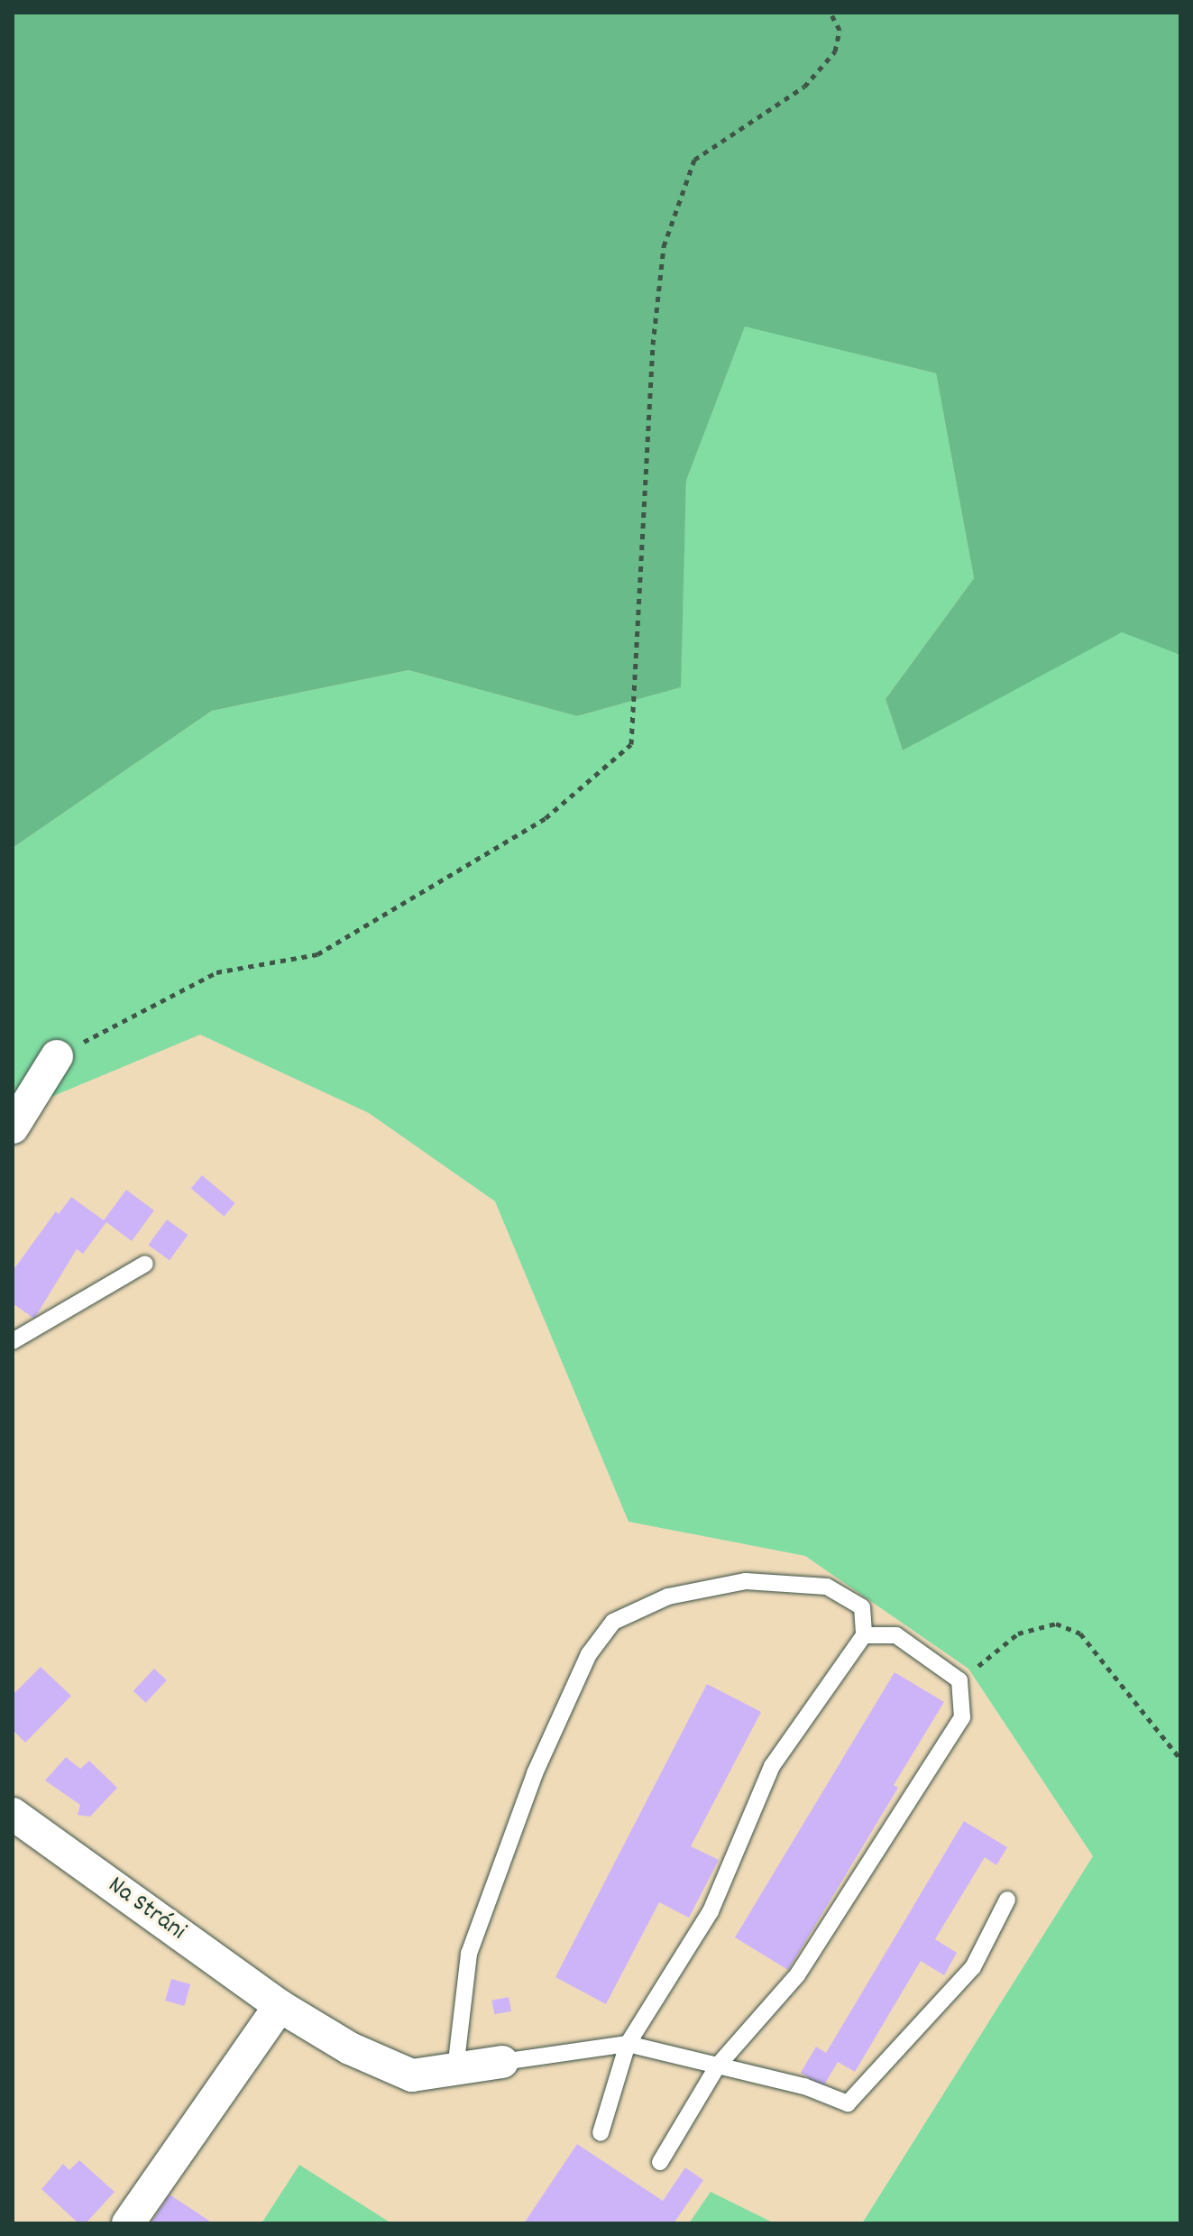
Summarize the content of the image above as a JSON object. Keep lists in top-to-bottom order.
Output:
{
  "streets": {
    "street": ["Na Stráni"]
  }
}
